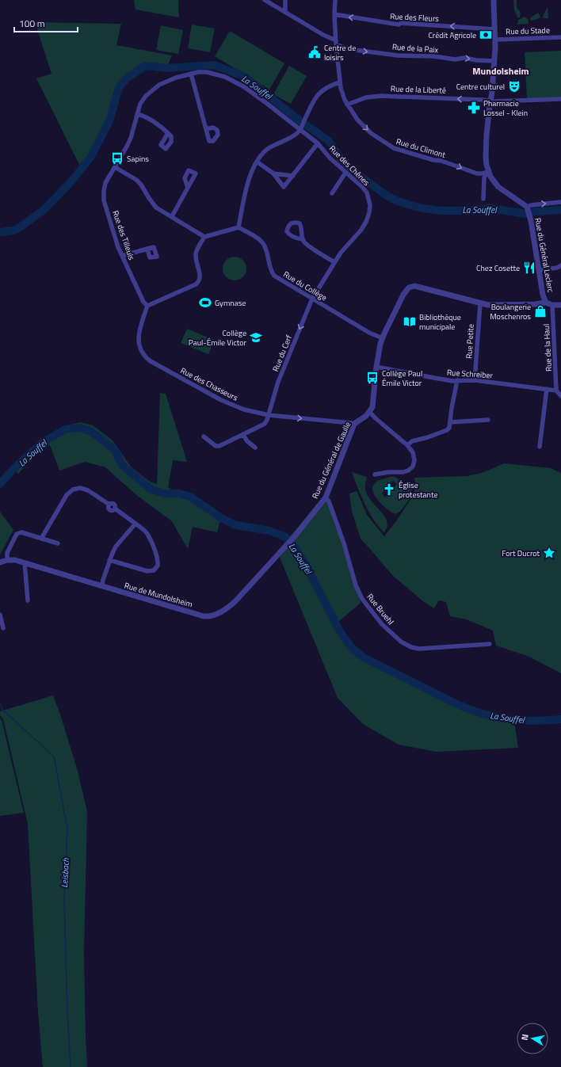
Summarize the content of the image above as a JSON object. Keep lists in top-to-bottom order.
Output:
{
  "streets": {
    "street": [
      "Rue des Fleurs",
      "Rue du Stade",
      "Rue de la Paix",
      "Rue de la Liberté",
      "Rue du Climont",
      "Rue des Chênes",
      "Rue des Tilleuls",
      "Rue du Général Leclerc",
      "Rue du Collège",
      "Rue Petite",
      "Rue de la Haul",
      "Rue du Cerf",
      "Rue Schreiber",
      "Rue des Chasseurs",
      "Rue du Général de Gaulle",
      "Rue de Mundolsheim",
      "Rue Bruehl"
    ]
  },
  "crossings": [
    ["Rue des Fleurs", "Rue du Climont"],
    ["Rue de la Paix", "Rue du Climont"],
    ["Rue de la Liberté", "Rue du Climont"],
    ["Rue des Chênes", "Rue des Tilleuls"],
    ["Rue des Chênes", "Rue du Collège"],
    ["Rue des Chênes", "Rue du Cerf"],
    ["Rue des Tilleuls", "Rue des Chasseurs"],
    ["Rue du Collège", "Rue du Cerf"],
    ["Rue Petite", "Rue Schreiber"],
    ["Rue de la Haul", "Rue Schreiber"],
    ["Rue du Cerf", "Rue des Chasseurs"],
    ["Rue des Chasseurs", "Rue du Général de Gaulle"],
    ["Rue du Général de Gaulle", "Rue de Mundolsheim"],
    ["Rue du Général de Gaulle", "Rue Bruehl"]
  ],
  "one_way": [
    "Rue des Fleurs",
    "Rue de la Paix",
    "Rue de la Liberté",
    "Rue du Climont",
    "Rue du Cerf"
  ],
  "districts": ["Mundolsheim"],
  "water": ["La Souffel", "Leisbach"],
  "places": {
    "bank": ["Crédit Agricole"],
    "public building": ["Centre de loisirs"],
    "theatre": ["Centre culturel"],
    "pharmacy": ["Pharmacie Lossel - Klein"],
    "bus stop": ["Sapins", "Collège Paul Émile Victor"],
    "restaurant": ["Chez Cosette"],
    "sports": ["Gymnase"],
    "shop": ["Boulangerie Moschenros"],
    "library": ["Bibliothèque municipale"],
    "school or university": ["Collège Paul-Émile Victor"],
    "church": ["Église protestante"],
    "place": ["Fort Ducrot"]
  },
  "scale_bar": "100 m",
  "north": "left"
}
